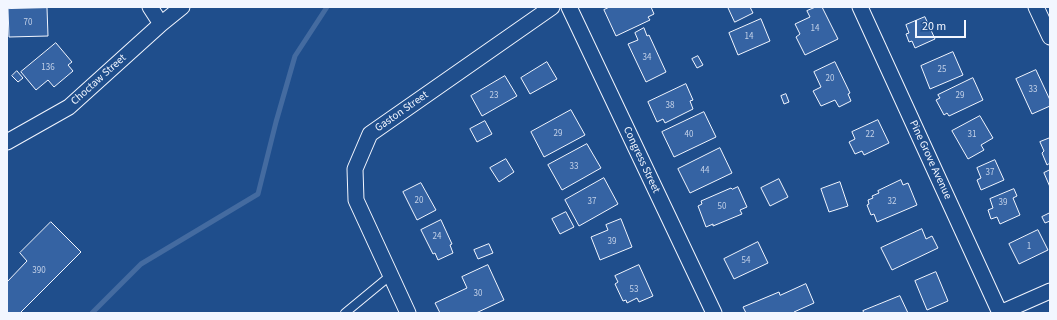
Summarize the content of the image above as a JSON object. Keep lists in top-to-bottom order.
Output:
{
  "streets": {
    "street": [
      "Choctaw Street",
      "Gaston Street",
      "Congress Street",
      "Pine Grove Avenue"
    ]
  },
  "house_numbers": [
    "70",
    "14",
    "14",
    "34",
    "136",
    "25",
    "20",
    "33",
    "23",
    "29",
    "38",
    "29",
    "40",
    "22",
    "31",
    "33",
    "44",
    "37",
    "20",
    "37",
    "32",
    "39",
    "50",
    "24",
    "39",
    "1",
    "54",
    "390",
    "53",
    "30"
  ],
  "scale_bar": "20 m"
}
